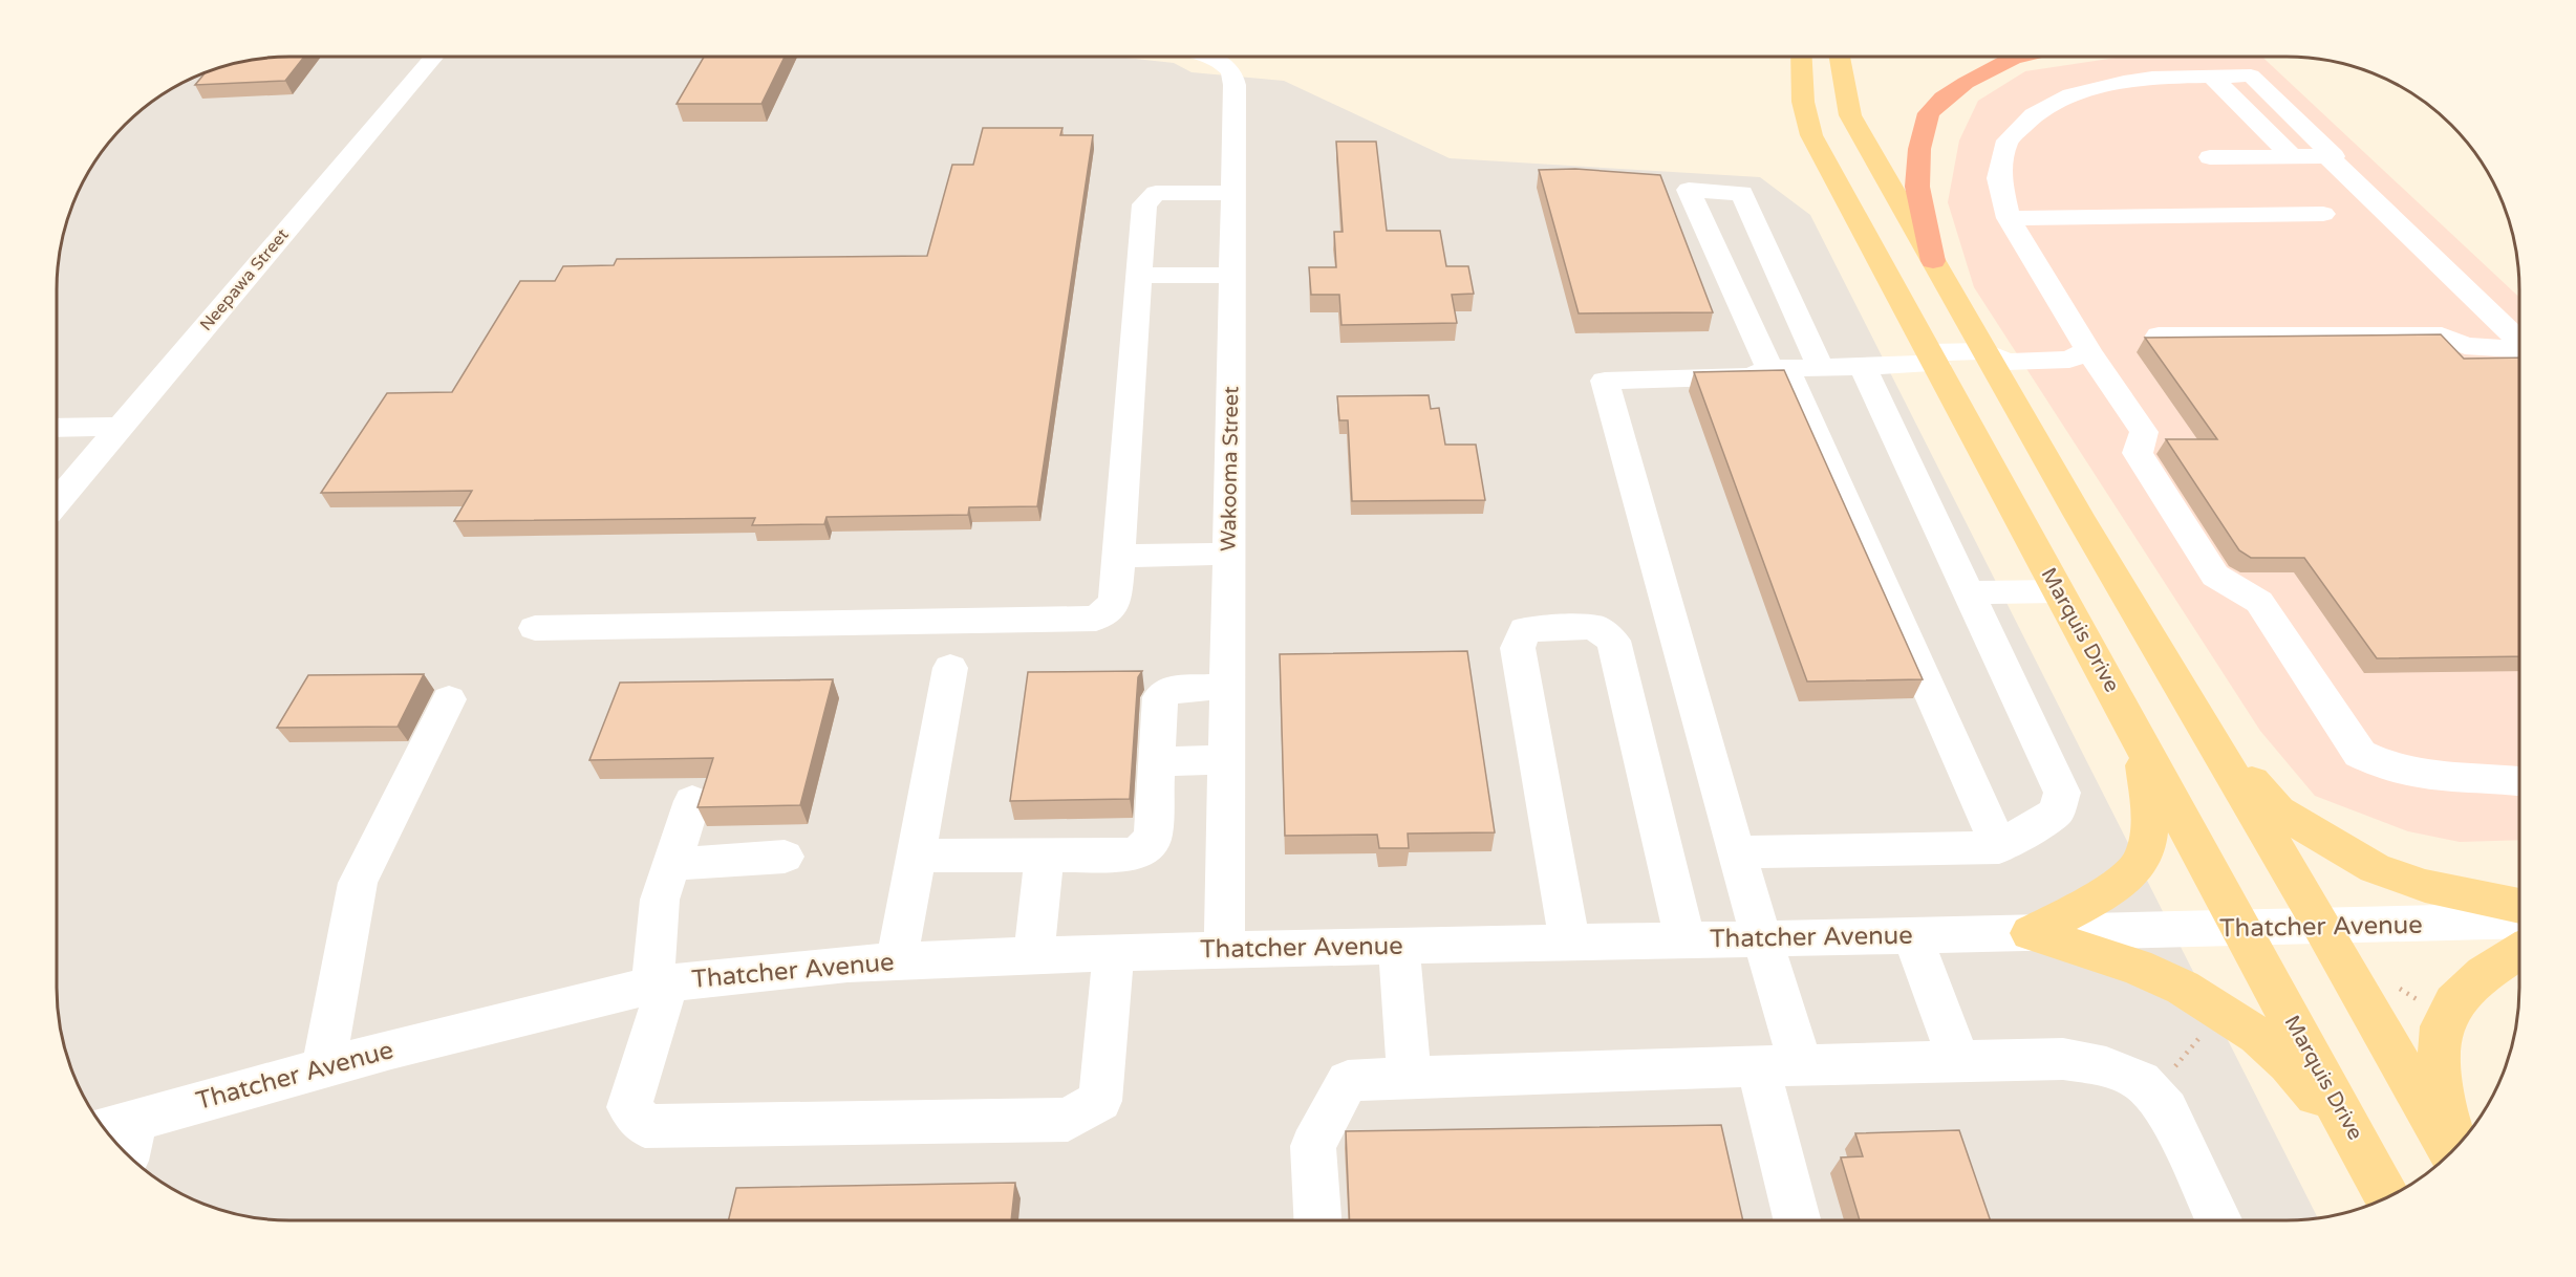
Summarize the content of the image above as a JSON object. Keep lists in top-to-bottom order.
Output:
{
  "streets": {
    "main road": ["Marquis Drive"],
    "street": ["Neepawa Street", "Wakooma Street", "Thatcher Avenue"]
  },
  "crossings": [
    ["Wakooma Street", "Thatcher Avenue"],
    ["Marquis Drive", "Thatcher Avenue"]
  ]
}
